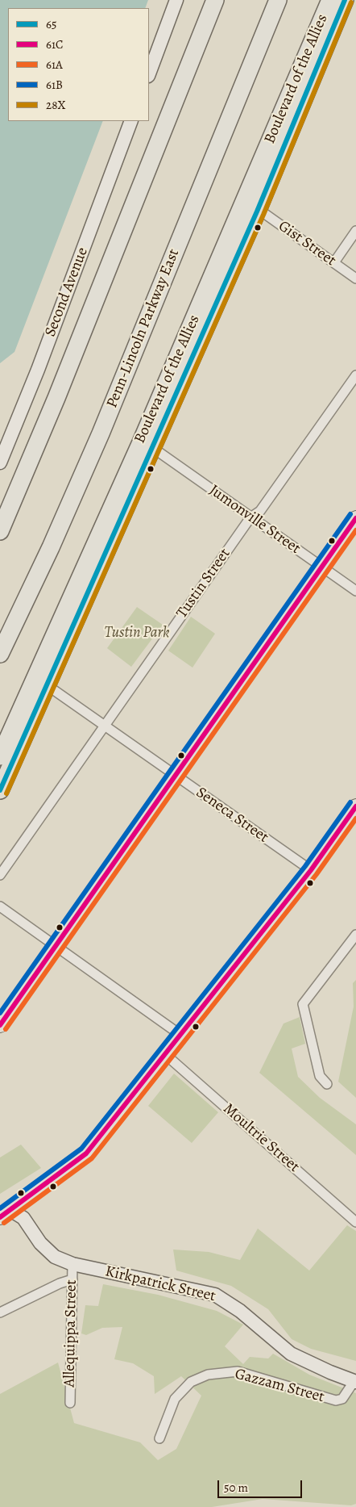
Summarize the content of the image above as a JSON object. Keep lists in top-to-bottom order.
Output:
{
  "streets": {
    "highway": ["Boulevard of the Allies", "Penn-Lincoln Parkway East"],
    "main road": ["Second Avenue", "Kirkpatrick Street"],
    "street": [
      "Gist Street",
      "Jumonville Street",
      "Tustin Street",
      "Seneca Street",
      "Moultrie Street",
      "Allequippa Street",
      "Gazzam Street"
    ]
  },
  "crossings": [
    ["Boulevard of the Allies", "Gist Street"],
    ["Boulevard of the Allies", "Jumonville Street"],
    ["Jumonville Street", "Tustin Street"],
    ["Tustin Street", "Seneca Street"],
    ["Kirkpatrick Street", "Allequippa Street"],
    ["Kirkpatrick Street", "Gazzam Street"]
  ],
  "parks": ["Tustin Park"],
  "lines": [
    "transit line 65",
    "transit line 28X",
    "transit line 61B",
    "transit line 61C",
    "transit line 61A"
  ],
  "legend": [
    "65",
    "61C",
    "61A",
    "61B",
    "28X"
  ],
  "scale_bar": "50 m"
}
